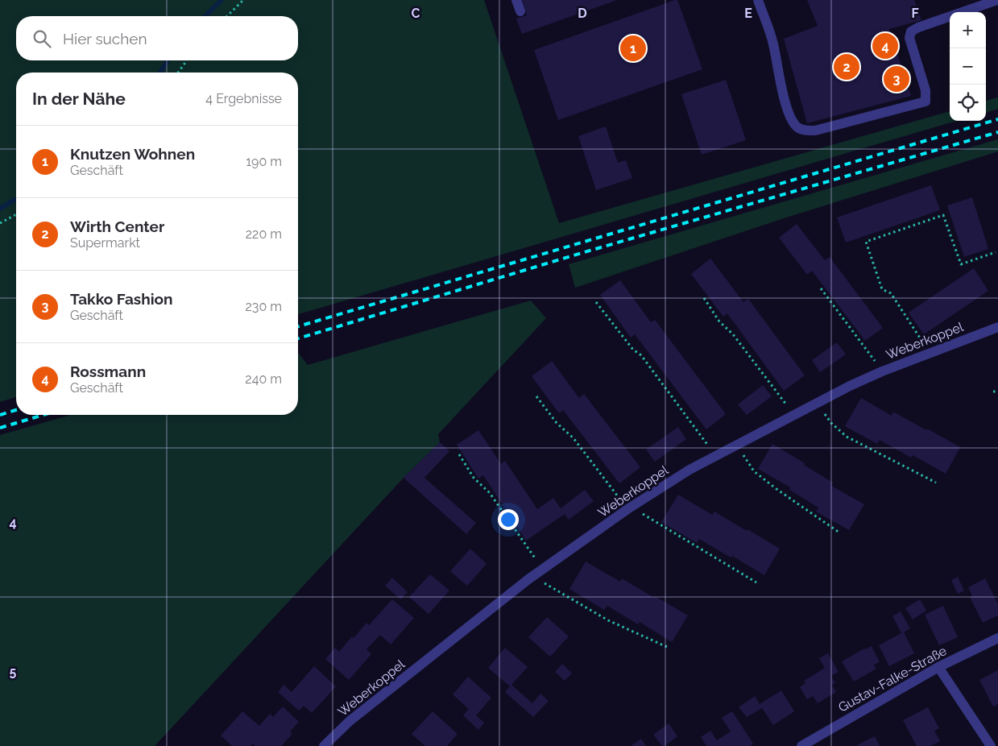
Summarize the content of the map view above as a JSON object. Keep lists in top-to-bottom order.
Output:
{
  "streets": {
    "street": ["Weberkoppel", "Gustav-Falke-Straße"]
  },
  "page": {
    "map_buttons": ["+", "−"],
    "search": "Hier suchen",
    "pins": [
      "4",
      "1",
      "2",
      "3"
    ],
    "heading": ["In der Nähe", "4 Ergebnisse"],
    "list": [
      {
        "mark": "1",
        "name": "Knutzen Wohnen",
        "note": "Geschäft",
        "value": "190 m"
      },
      {
        "mark": "2",
        "name": "Wirth Center",
        "note": "Supermarkt",
        "value": "220 m"
      },
      {
        "mark": "3",
        "name": "Takko Fashion",
        "note": "Geschäft",
        "value": "230 m"
      },
      {
        "mark": "4",
        "name": "Rossmann",
        "note": "Geschäft",
        "value": "240 m"
      }
    ]
  },
  "grid": {
    "columns": [
      "C",
      "D",
      "E",
      "F"
    ],
    "rows": ["4", "5"]
  }
}
